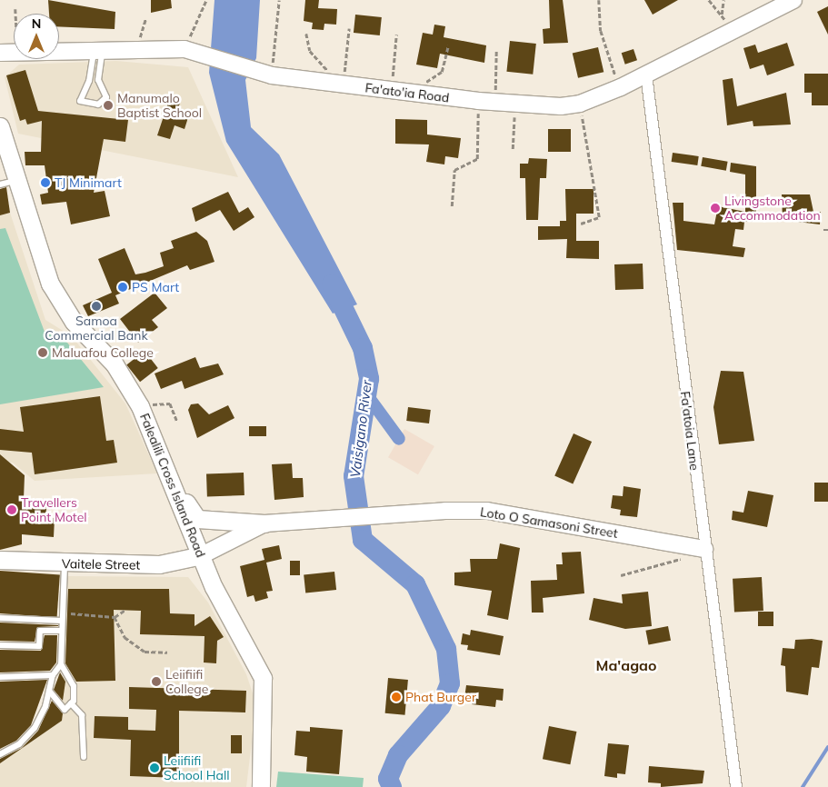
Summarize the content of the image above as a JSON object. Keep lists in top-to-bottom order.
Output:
{
  "streets": {
    "main road": [
      "Fa'ato'ia Road",
      "Falealili Cross Island Road",
      "Loto O Samasoni Street",
      "Vaitele Street"
    ],
    "street": ["Fa'atoia Lane"]
  },
  "crossings": [
    ["Fa'ato'ia Road", "Fa'atoia Lane"],
    ["Fa'atoia Lane", "Loto O Samasoni Street"],
    ["Falealili Cross Island Road", "Vaitele Street"]
  ],
  "districts": ["Ma'agao"],
  "water": ["Vaisigano River"],
  "places": [
    "Manumalo Baptist School",
    "TJ Minimart",
    "Livingstone Accommodation",
    "PS Mart",
    "Samoa Commercial Bank",
    "Maluafou College",
    "Travellers Point Motel",
    "Leiifiifi College",
    "Phat Burger",
    "Leiifiifi School Hall"
  ],
  "north": "top"
}
